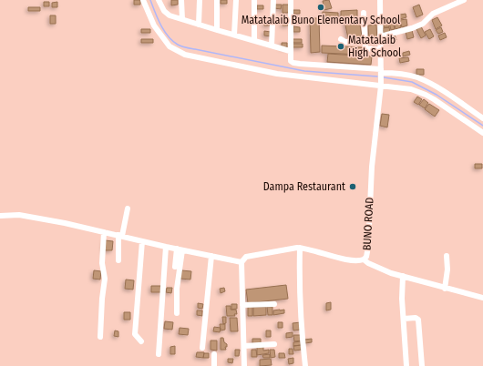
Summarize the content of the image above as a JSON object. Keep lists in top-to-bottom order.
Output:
{
  "streets": {
    "street": ["BUNO ROAD"]
  },
  "places": ["Matatalaib Buno Elementary School", "Matatalaib High School", "Dampa Restaurant"]
}
